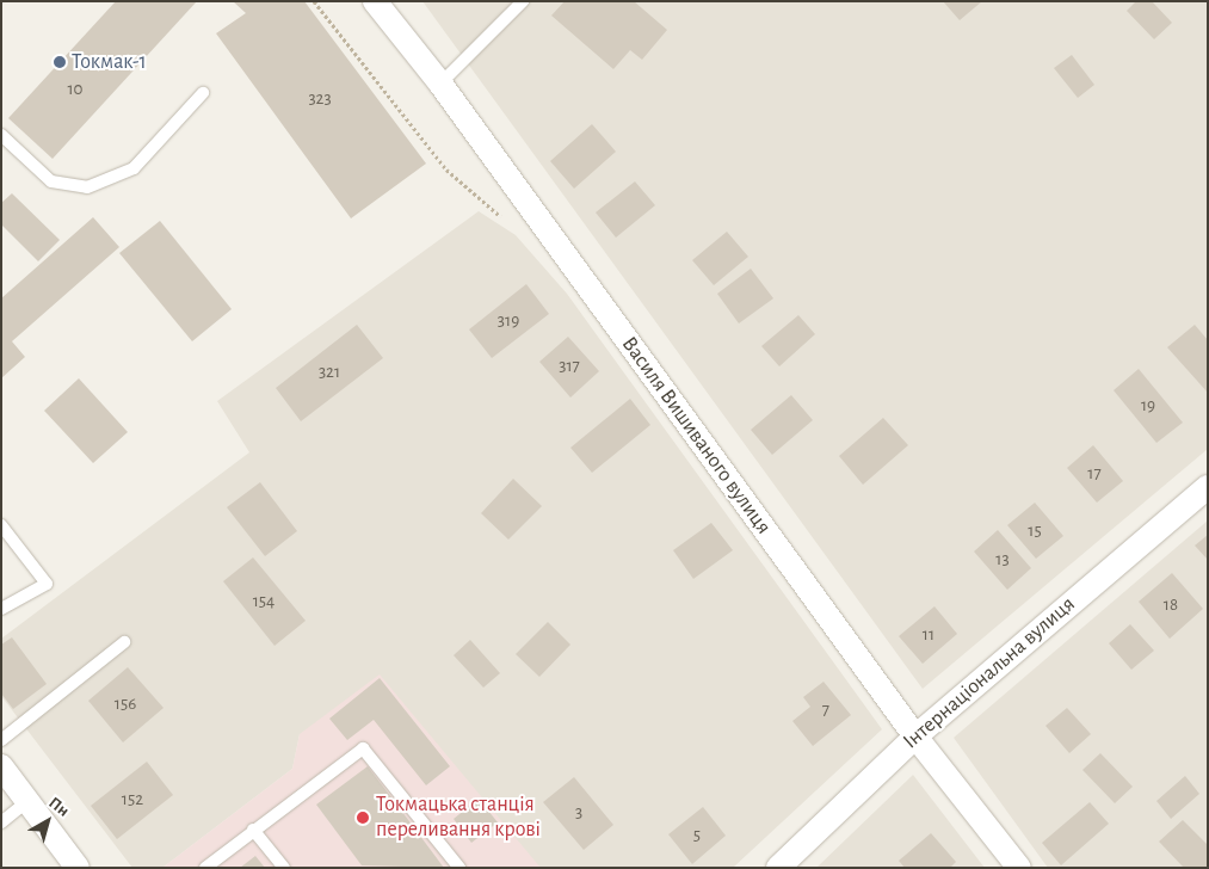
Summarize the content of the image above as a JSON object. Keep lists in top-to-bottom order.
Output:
{
  "streets": {
    "street": ["Василя Вишиваного вулиця", "Інтернаціональна вулиця"]
  },
  "crossings": [
    ["Василя Вишиваного вулиця", "Інтернаціональна вулиця"]
  ],
  "places": ["Токмак-1", "Токмацька станція переливання крові"],
  "house_numbers": [
    "10",
    "323",
    "319",
    "317",
    "321",
    "19",
    "17",
    "15",
    "13",
    "154",
    "18",
    "11",
    "156",
    "7",
    "152",
    "3",
    "5"
  ],
  "north": "top right"
}
